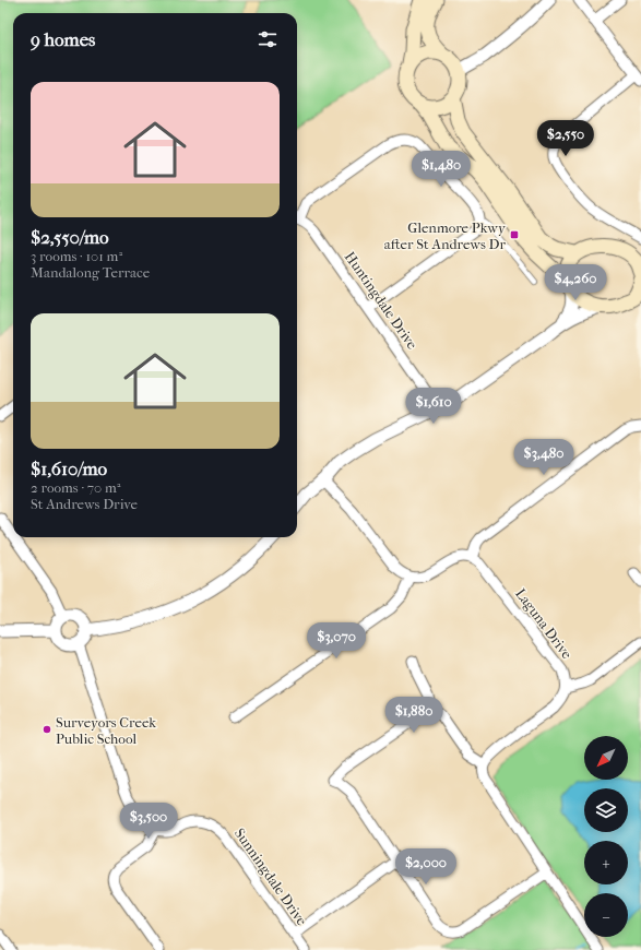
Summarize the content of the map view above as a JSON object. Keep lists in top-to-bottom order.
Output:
{
  "streets": {
    "street": ["Huntingdale Drive", "Laguna Drive", "Sunningdale Drive"]
  },
  "places": {
    "transit": ["Glenmore Pkwy after St Andrews Dr"],
    "other": ["Surveyors Creek Public School"]
  },
  "north": "bottom left",
  "page": {
    "heading": "9 homes",
    "list": [
      {
        "name": "$2,550/mo",
        "note": "3 rooms · 101 m² · Mandalong Terrace"
      },
      {
        "name": "$1,610/mo",
        "note": "2 rooms · 70 m² · St Andrews Drive"
      }
    ],
    "price": [
      "$2,550",
      "$1,480",
      "$4,260",
      "$1,610",
      "$3,480",
      "$3,070",
      "$1,880",
      "$3,500",
      "$2,000"
    ],
    "map_buttons": ["+", "−"]
  }
}
